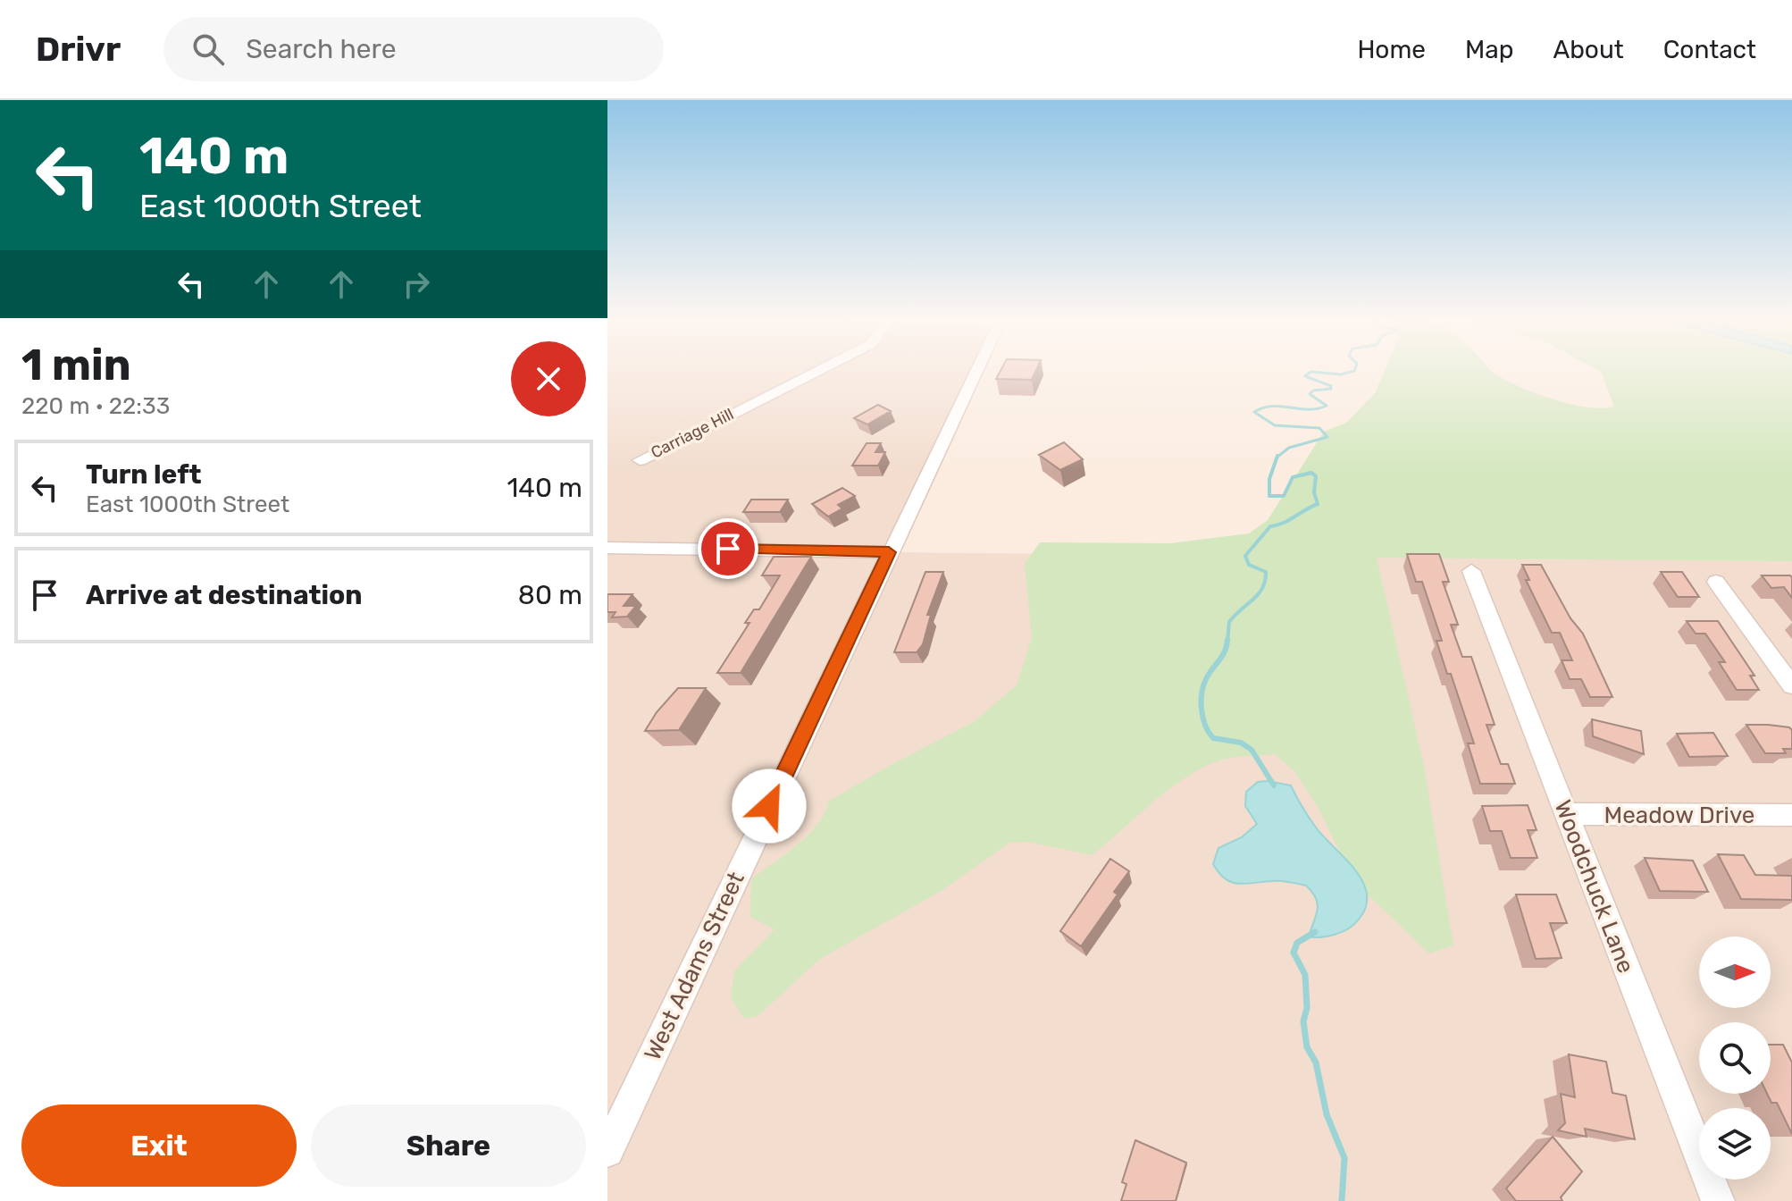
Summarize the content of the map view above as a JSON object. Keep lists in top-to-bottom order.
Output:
{
  "streets": {
    "street": [
      "Carriage Hill",
      "Meadow Drive",
      "Woodchuck Lane",
      "West Adams Street"
    ]
  },
  "crossings": [
    ["Meadow Drive", "Woodchuck Lane"]
  ],
  "north": "right",
  "page": {
    "header": "Drivr",
    "search": "Search here",
    "nav": [
      "Home",
      "Map",
      "About",
      "Contact"
    ],
    "turn": ["140 m", "East 1000th Street"],
    "heading": ["1 min", "220 m · 22:33"],
    "list": [
      {
        "name": "Turn left",
        "note": "East 1000th Street",
        "value": "140 m"
      },
      {
        "name": "Arrive at destination",
        "value": "80 m"
      }
    ],
    "buttons": ["Exit", "Share"]
  }
}
